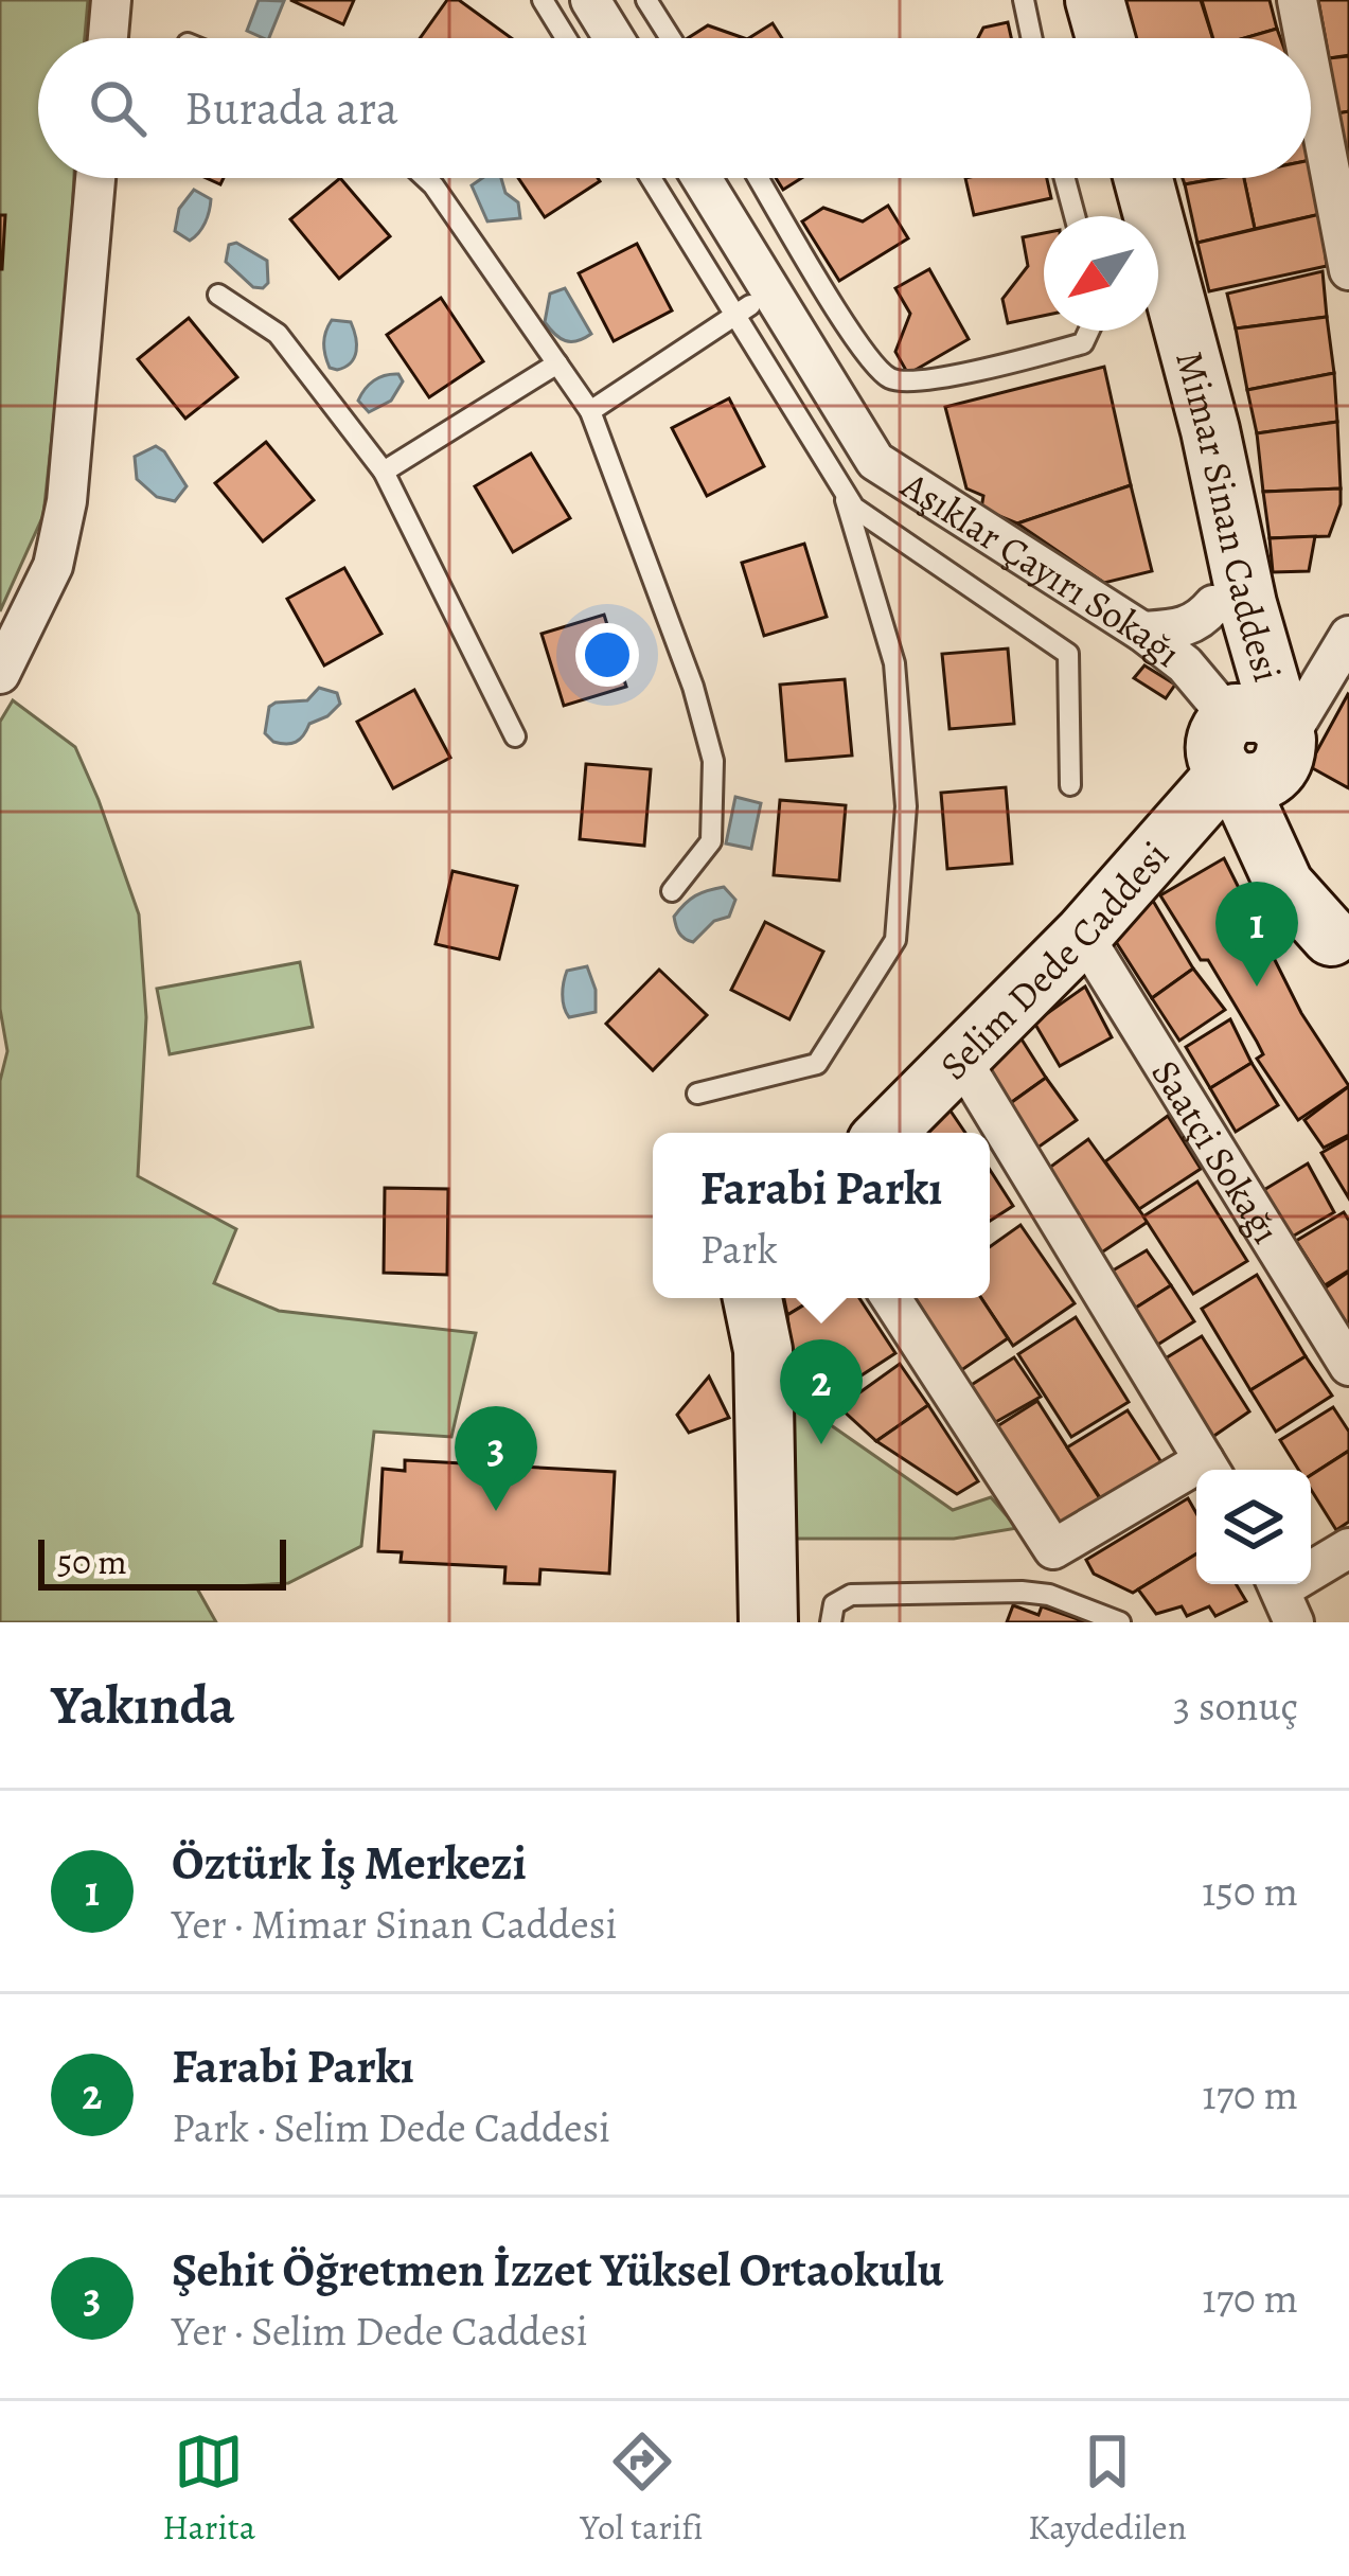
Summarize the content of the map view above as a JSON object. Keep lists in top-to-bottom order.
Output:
{
  "streets": {
    "main road": ["Mimar Sinan Caddesi", "Selim Dede Caddesi"],
    "street": ["Aşıklar Çayırı Sokağı", "Saatçi Sokağı"]
  },
  "crossings": [
    ["Mimar Sinan Caddesi", "Aşıklar Çayırı Sokağı"],
    ["Mimar Sinan Caddesi", "Selim Dede Caddesi"],
    ["Aşıklar Çayırı Sokağı", "Selim Dede Caddesi"],
    ["Selim Dede Caddesi", "Saatçi Sokağı"]
  ],
  "scale_bar": "50 m",
  "north": "bottom left",
  "page": {
    "search": "Burada ara",
    "pins": ["1", "2", "3"],
    "popup": ["Farabi Parkı", "Park"],
    "scale": "50 m",
    "heading": ["Yakında", "3 sonuç"],
    "list": [
      {
        "mark": "1",
        "name": "Öztürk İş Merkezi",
        "note": "Yer · Mimar Sinan Caddesi",
        "value": "150 m"
      },
      {
        "mark": "2",
        "name": "Farabi Parkı",
        "note": "Park · Selim Dede Caddesi",
        "value": "170 m"
      },
      {
        "mark": "3",
        "name": "Şehit Öğretmen İzzet Yüksel Ortaokulu",
        "note": "Yer · Selim Dede Caddesi",
        "value": "170 m"
      }
    ],
    "nav": ["Harita", "Yol tarifi", "Kaydedilen"]
  }
}
